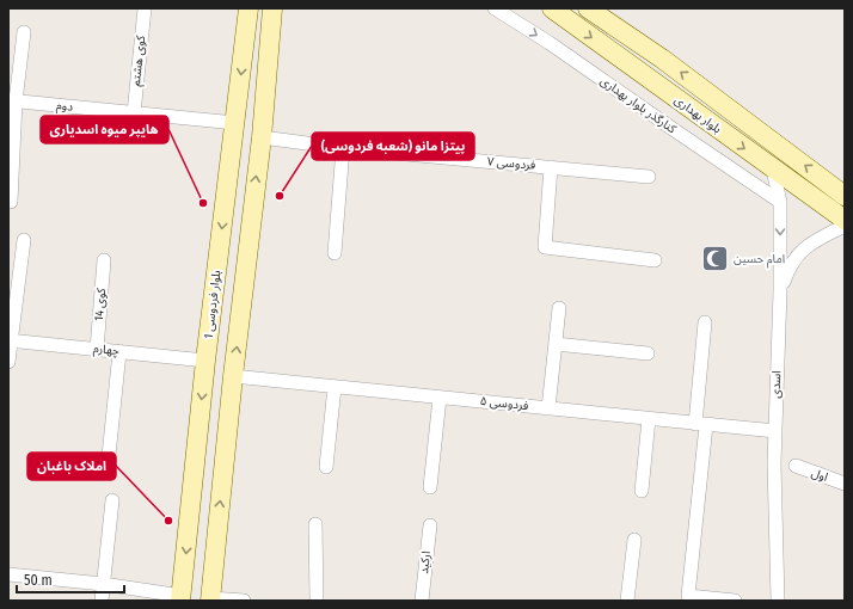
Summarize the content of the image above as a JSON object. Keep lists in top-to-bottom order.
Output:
{
  "streets": {
    "main road": ["بلوار بهداری", "بلوار فردوسی 1"],
    "street": [
      "کوی هشتم",
      "کنارگذر بلوار بهداری",
      "دوم",
      "فردوسی ۷",
      "کوی 14",
      "چهارم",
      "اسدی",
      "فردوسی ۵",
      "اول",
      "ارکید"
    ]
  },
  "crossings": [
    ["کوی هشتم", "دوم"],
    ["کنارگذر بلوار بهداری", "اسدی"],
    ["دوم", "بلوار فردوسی 1"],
    ["بلوار بهداری", "اسدی"],
    ["کوی 14", "چهارم"],
    ["بلوار فردوسی 1", "چهارم"],
    ["اسدی", "فردوسی ۵"]
  ],
  "one_way": ["کنارگذر بلوار بهداری"],
  "places": {
    "other": ["پیتزا مانو (شعبه فردوسی)", "هایپر میوه اسدیاری", "املاک باغبان"],
    "mosque": ["امام حسین"]
  },
  "scale_bar": "50 m"
}
